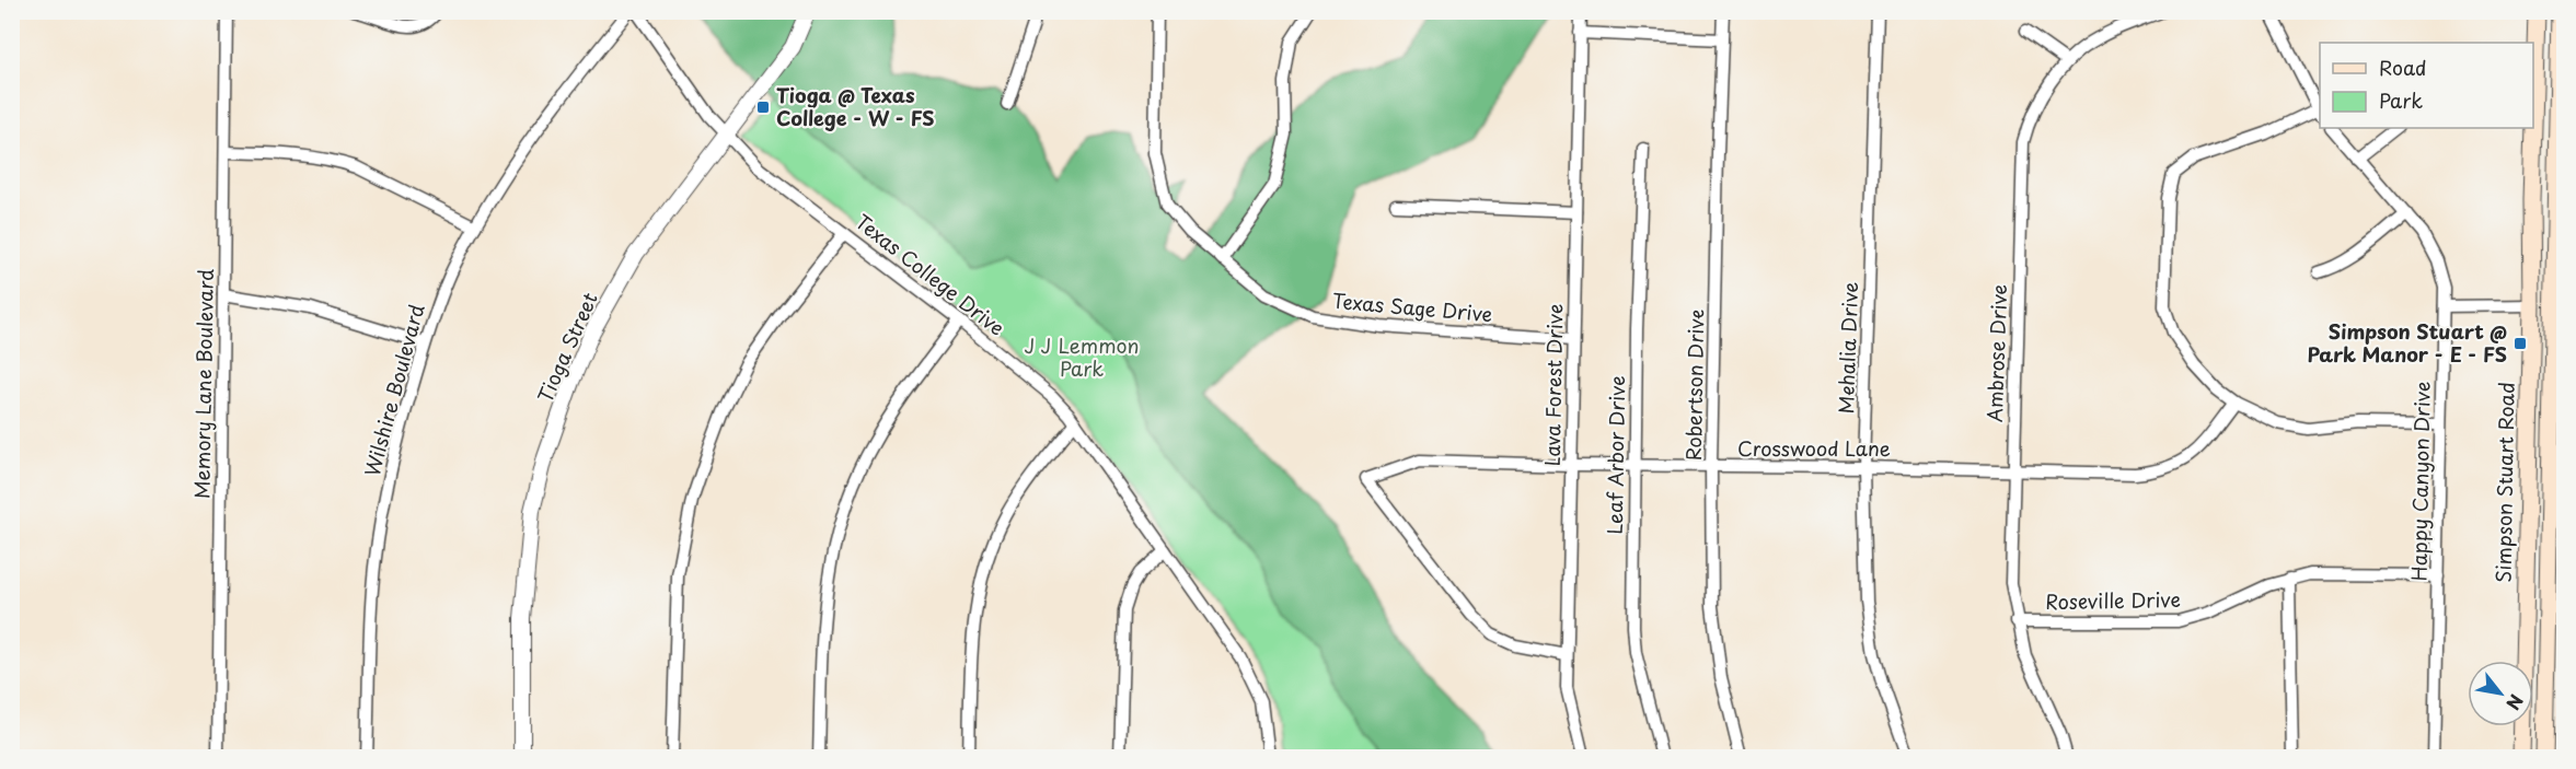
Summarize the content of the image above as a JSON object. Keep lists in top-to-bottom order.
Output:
{
  "streets": {
    "main road": ["Simpson Stuart Road"],
    "street": [
      "Texas College Drive",
      "Texas Sage Drive",
      "Tioga Street",
      "Mehalia Drive",
      "Ambrose Drive",
      "Memory Lane Boulevard",
      "Lava Forest Drive",
      "Robertson Drive",
      "Wilshire Boulevard",
      "Crosswood Lane",
      "Leaf Arbor Drive",
      "Happy Canyon Drive",
      "Roseville Drive"
    ]
  },
  "crossings": [
    ["Texas College Drive", "Tioga Street"],
    ["Texas Sage Drive", "Lava Forest Drive"],
    ["Mehalia Drive", "Crosswood Lane"],
    ["Ambrose Drive", "Crosswood Lane"],
    ["Ambrose Drive", "Roseville Drive"],
    ["Lava Forest Drive", "Crosswood Lane"],
    ["Robertson Drive", "Crosswood Lane"],
    ["Crosswood Lane", "Leaf Arbor Drive"],
    ["Happy Canyon Drive", "Roseville Drive"]
  ],
  "parks": ["J J Lemmon Park"],
  "places": {
    "transit": ["Tioga @ Texas College - W - FS", "Simpson Stuart @ Park Manor - E - FS"]
  },
  "legend": ["Road", "Park"],
  "north": "bottom right"
}
